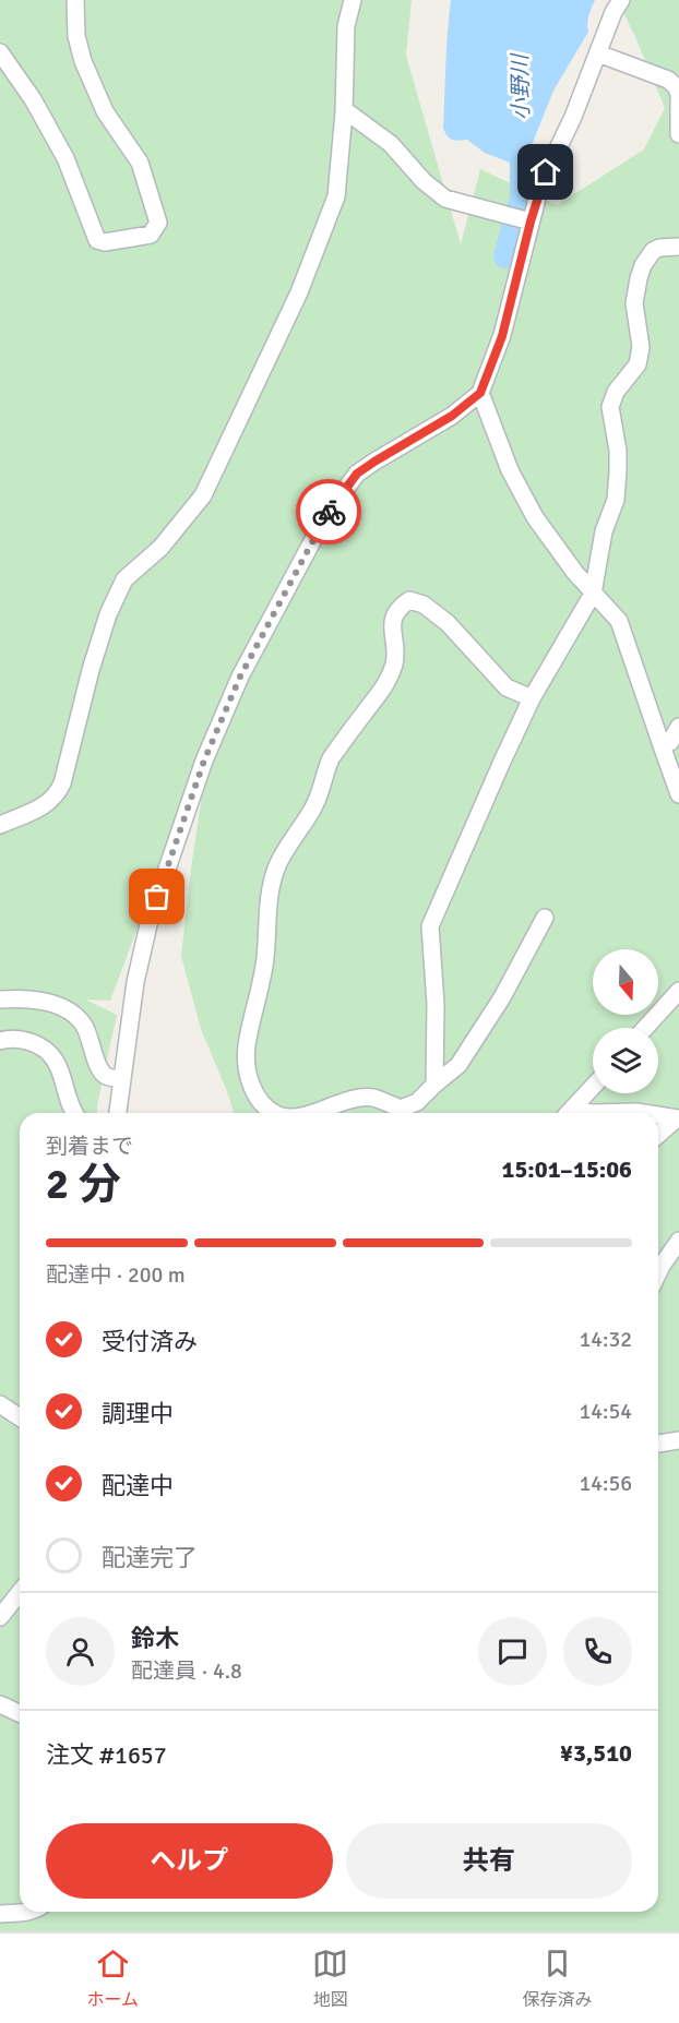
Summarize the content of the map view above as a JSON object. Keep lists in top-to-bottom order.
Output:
{
  "water": ["小野川"],
  "north": "bottom",
  "page": {
    "heading": ["2 分", "到着まで", "15:01–15:06"],
    "panel": [
      "鈴木",
      "配達員 · 4.8",
      "注文 #1657",
      "¥3,510"
    ],
    "bar": "配達中 · 200 m",
    "list": [
      ["受付済み", "14:32"],
      ["調理中", "14:54"],
      ["配達中", "14:56"],
      "配達完了"
    ],
    "buttons": ["ヘルプ", "共有"],
    "tabs": ["ホーム", "地図", "保存済み"]
  }
}
